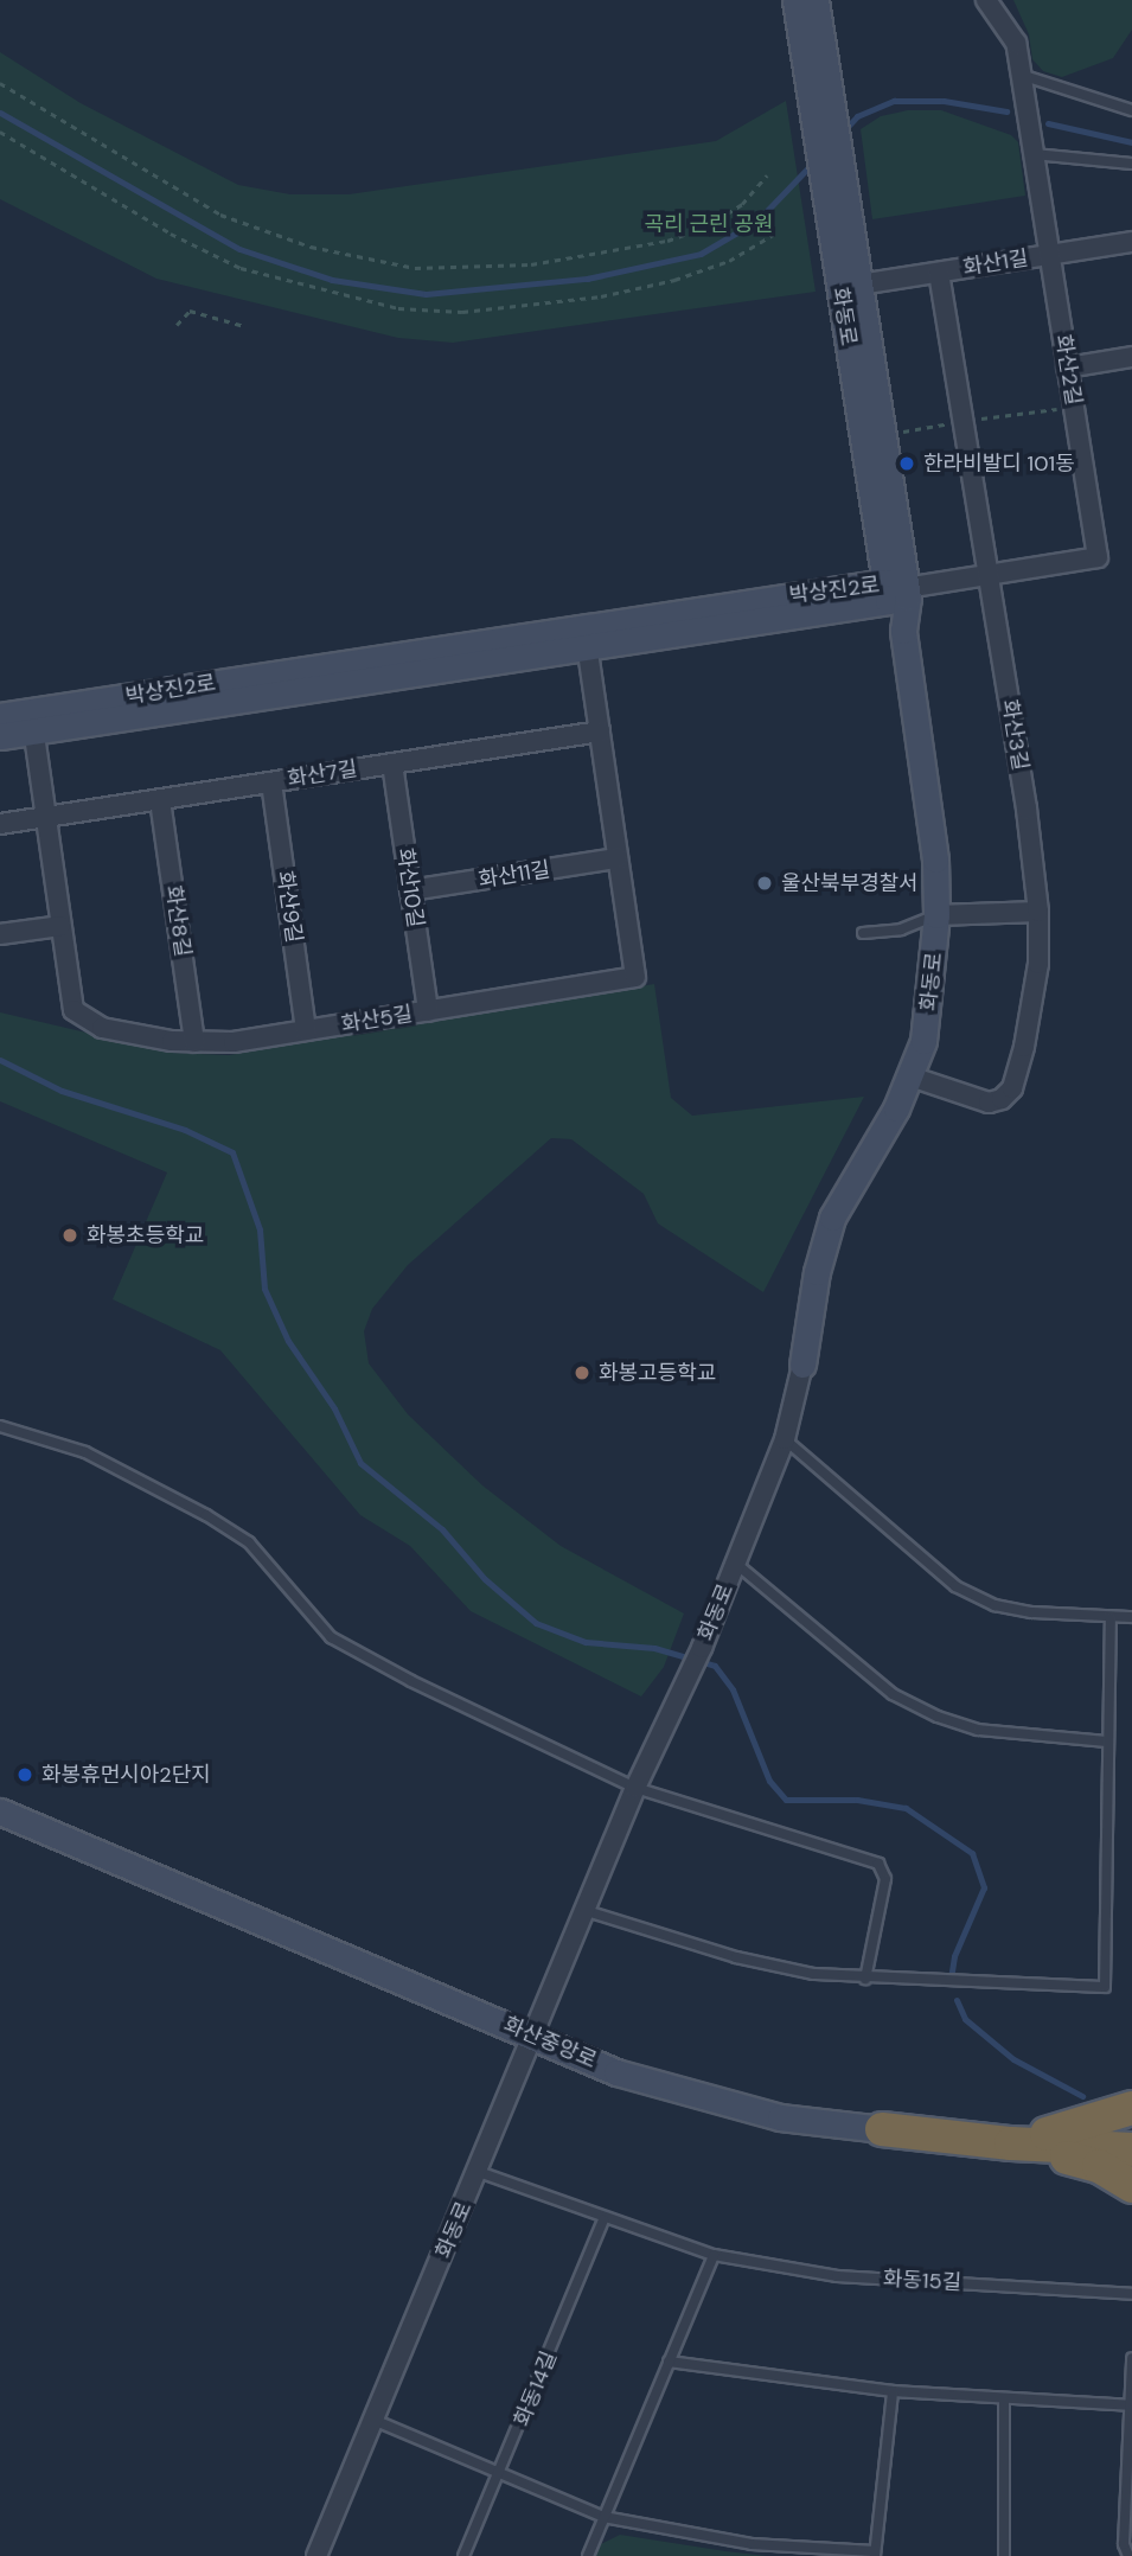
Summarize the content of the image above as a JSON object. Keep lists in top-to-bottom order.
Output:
{
  "streets": {
    "highway": ["화산중앙로"],
    "street": [
      "화산1길",
      "화동로",
      "화산2길",
      "박상진2로",
      "화산3길",
      "화산7길",
      "화산11길",
      "화산10길",
      "화산9길",
      "화산8길",
      "화산5길"
    ],
    "lane": ["화동15길", "화동14길"]
  },
  "crossings": [
    ["화산1길", "화동로"],
    ["화산1길", "화산2길"],
    ["화산1길", "화산3길"],
    ["화동로", "화산2길"],
    ["화동로", "박상진2로"],
    ["화동로", "화산3길"],
    ["화동로", "화산중앙로"],
    ["화동로", "화동15길"],
    ["화산2길", "박상진2로"],
    ["화산2길", "화산3길"],
    ["박상진2로", "화산5길"],
    ["화산7길", "화산10길"],
    ["화산7길", "화산9길"],
    ["화산7길", "화산8길"],
    ["화산7길", "화산5길"],
    ["화산11길", "화산10길"],
    ["화산11길", "화산5길"],
    ["화산10길", "화산5길"],
    ["화산9길", "화산5길"],
    ["화산8길", "화산5길"],
    ["화동15길", "화동14길"]
  ],
  "parks": ["곡리 근린 공원"],
  "places": [
    "한라비발디 101동",
    "울산북부경찰서",
    "화봉초등학교",
    "화봉고등학교",
    "화봉휴먼시아2단지"
  ]
}
